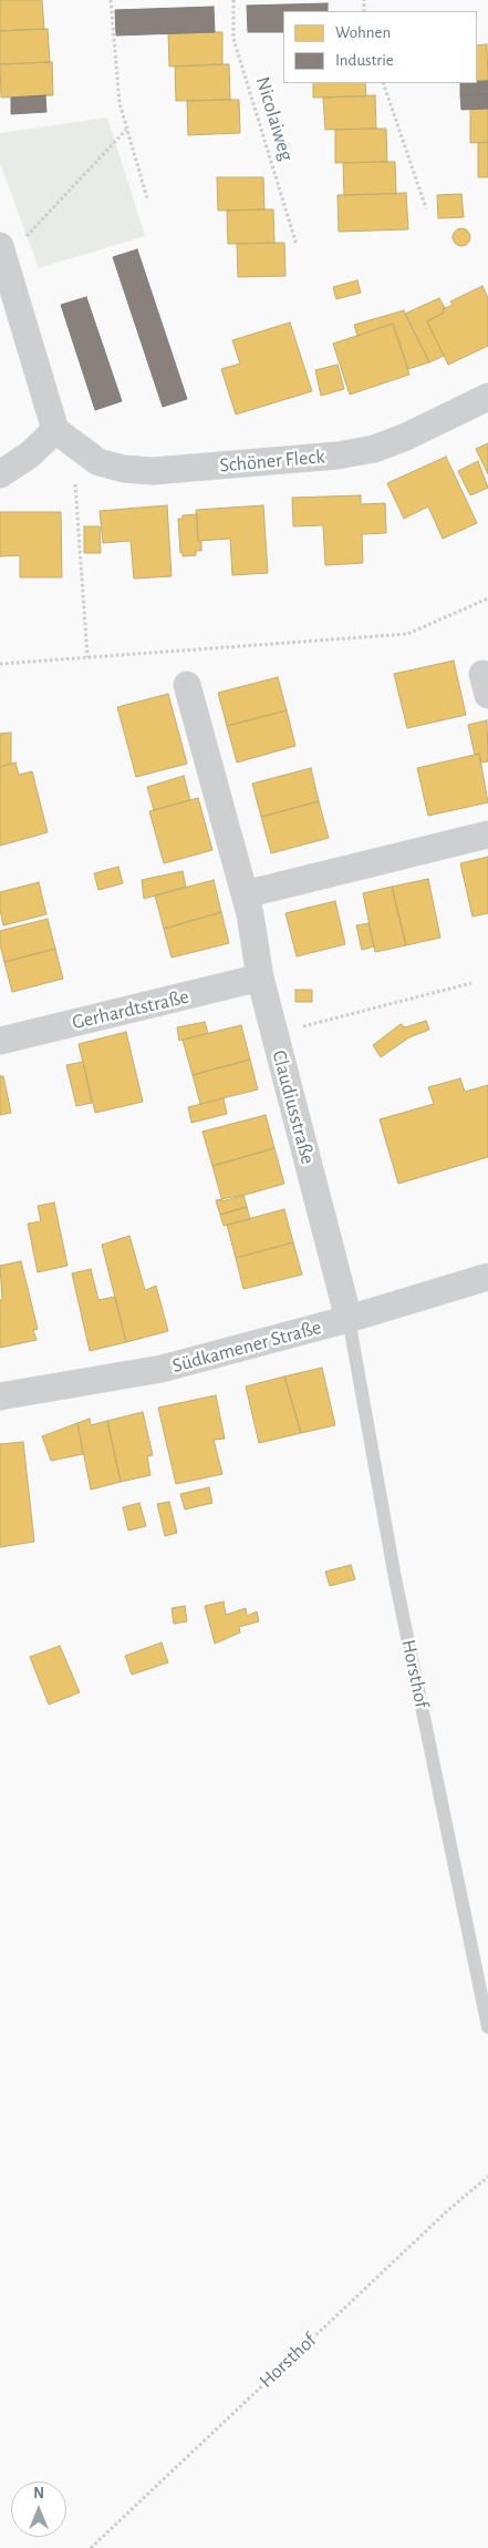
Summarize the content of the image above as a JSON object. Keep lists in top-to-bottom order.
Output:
{
  "streets": {
    "street": [
      "Schöner Fleck",
      "Gerhardtstraße",
      "Claudiusstraße",
      "Südkamener Straße"
    ],
    "lane": ["Horsthof"],
    "path": ["Nicolaiweg"]
  },
  "crossings": [
    ["Gerhardtstraße", "Claudiusstraße"],
    ["Claudiusstraße", "Südkamener Straße"],
    ["Claudiusstraße", "Horsthof"],
    ["Südkamener Straße", "Horsthof"]
  ],
  "legend": ["Wohnen", "Industrie"],
  "north": "top"
}
